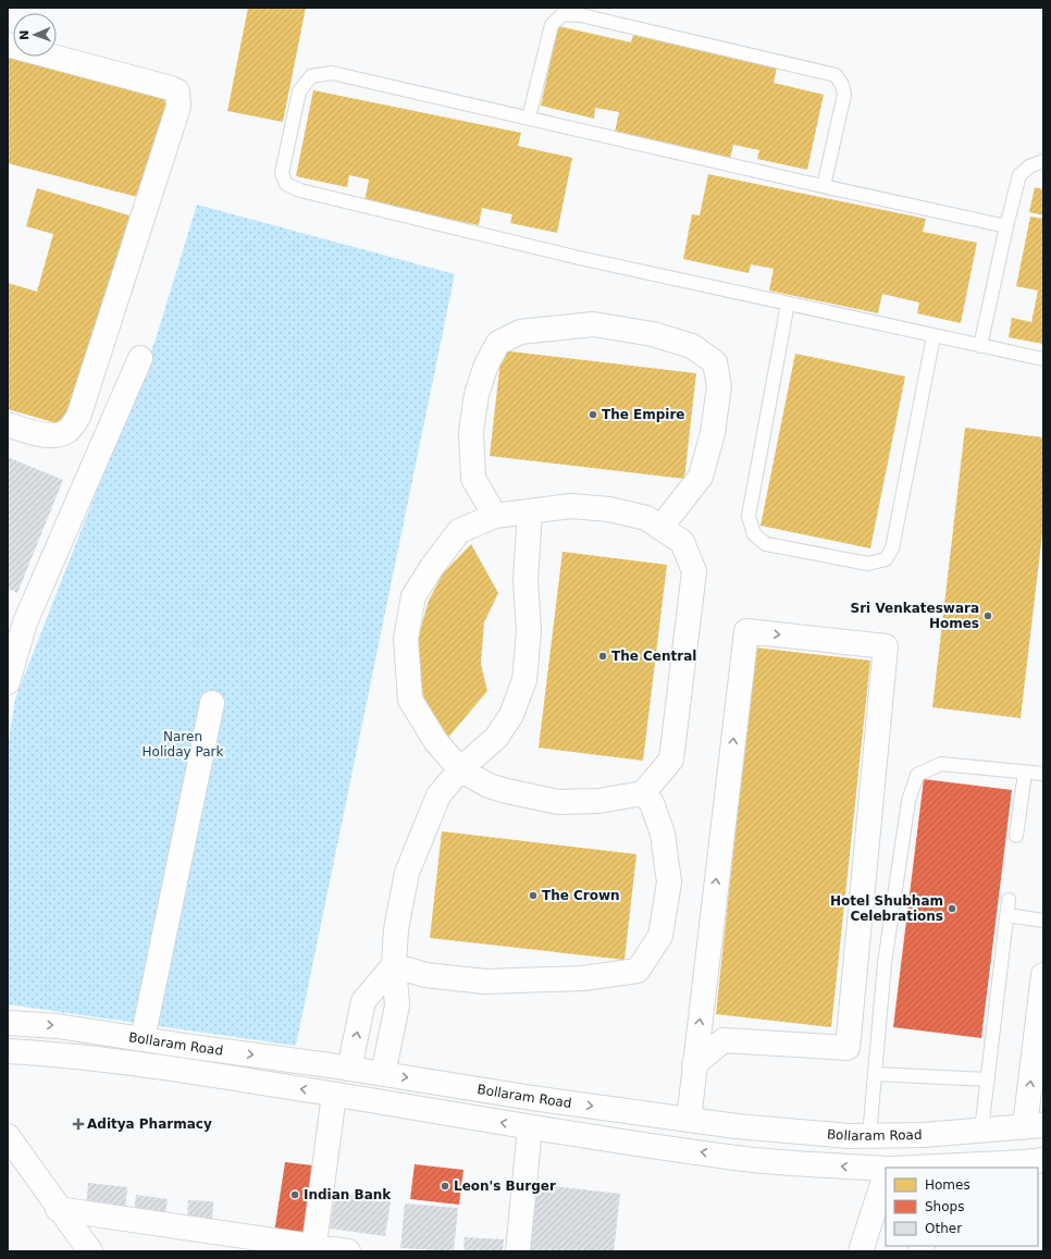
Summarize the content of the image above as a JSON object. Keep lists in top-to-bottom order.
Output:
{
  "streets": {
    "street": ["Bollaram Road"]
  },
  "parks": ["Naren Holiday Park"],
  "places": {
    "other": [
      "The Empire",
      "Sri Venkateswara Homes",
      "The Central",
      "The Crown",
      "Hotel Shubham Celebrations",
      "Leon's Burger",
      "Indian Bank"
    ],
    "health": ["Aditya Pharmacy"]
  },
  "legend": ["Homes", "Shops", "Other"],
  "north": "left"
}
